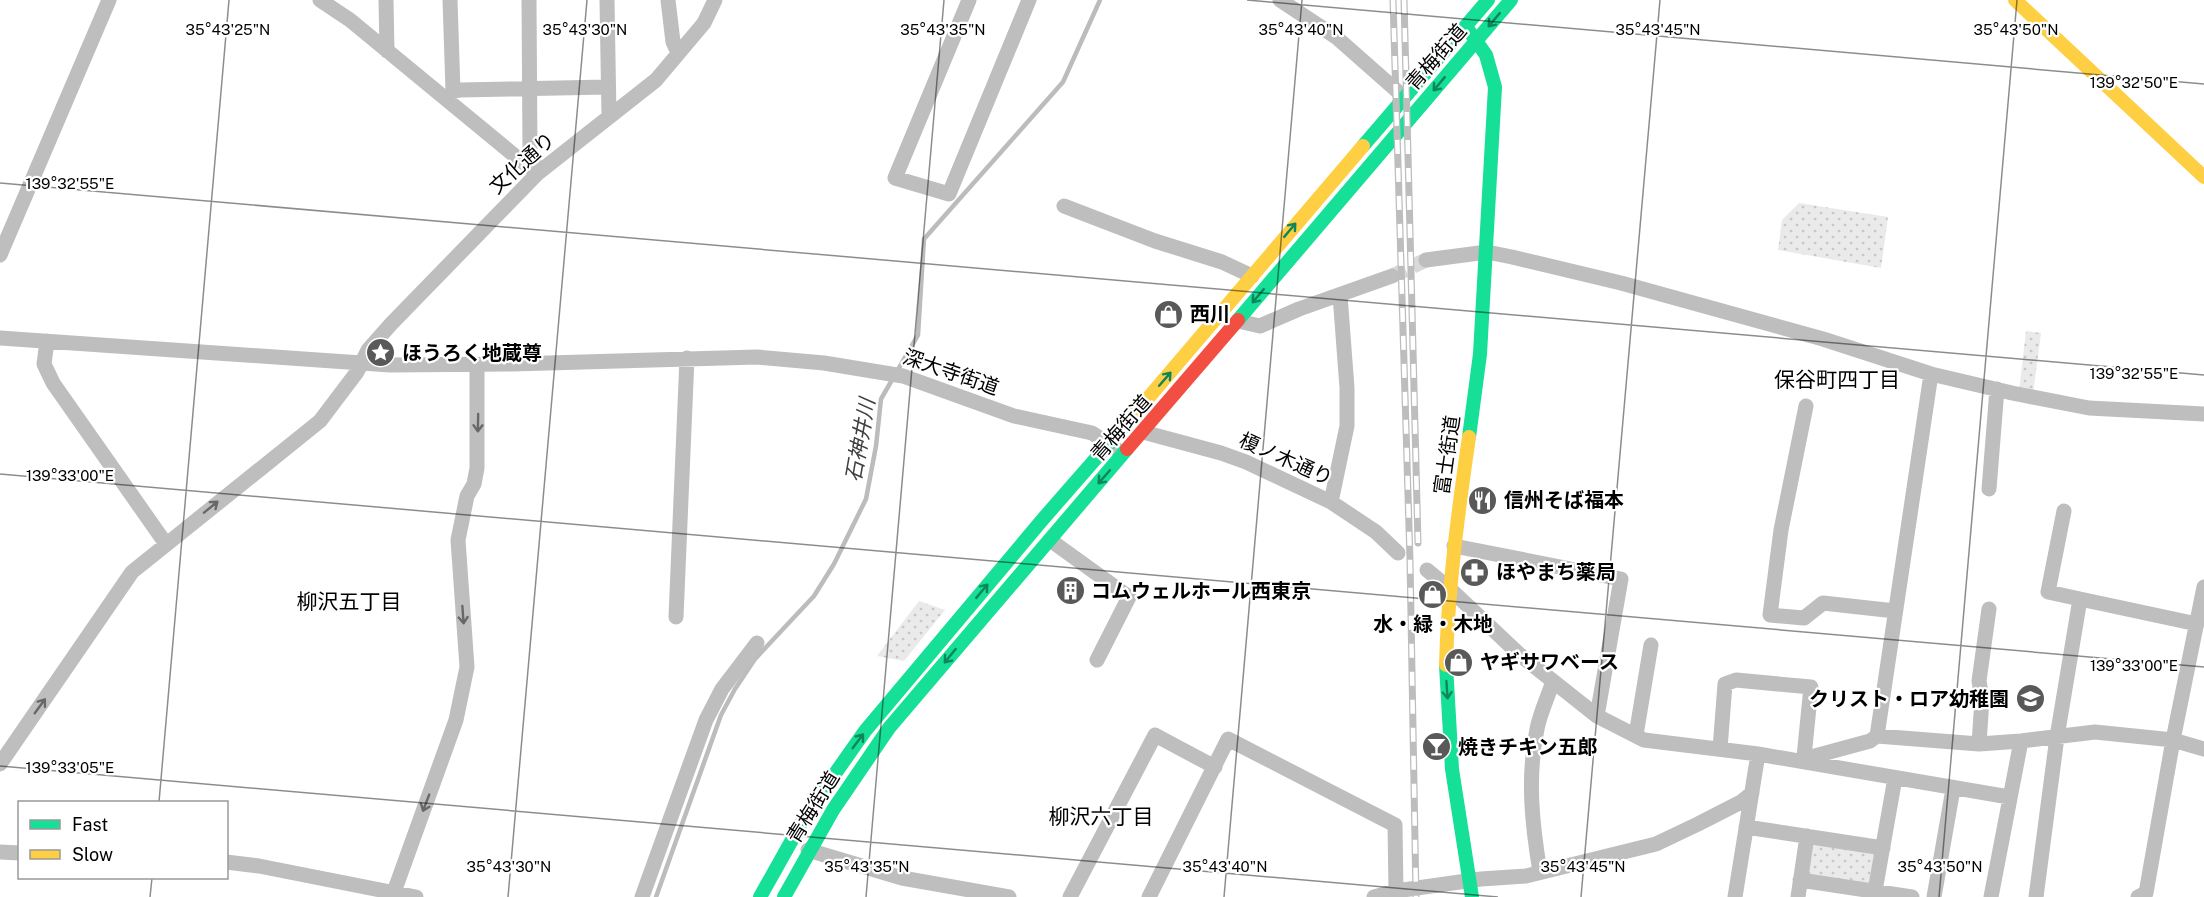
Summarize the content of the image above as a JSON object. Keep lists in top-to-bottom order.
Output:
{
  "streets": {
    "main road": ["青梅街道", "富士街道"],
    "street": ["文化通り", "深大寺街道", "榎ノ木通り"]
  },
  "crossings": [
    ["青梅街道", "深大寺街道"],
    ["青梅街道", "富士街道"],
    ["青梅街道", "榎ノ木通り"]
  ],
  "one_way": ["文化通り"],
  "districts": ["保谷町四丁目", "柳沢五丁目", "柳沢六丁目"],
  "water": ["石神井川"],
  "places": {
    "shop": ["西川", "水・緑・木地", "ヤギサワベース"],
    "place": ["ほうろく地蔵尊"],
    "restaurant": ["信州そば福本"],
    "pharmacy": ["ほやまち薬局"],
    "building": ["コムウェルホール西東京"],
    "school or university": ["クリスト・ロア幼稚園"],
    "bar": ["焼きチキン五郎"]
  },
  "legend": ["Fast", "Slow"],
  "coordinates": [
    "35°43'25\"N",
    "35°43'30\"N",
    "35°43'35\"N",
    "35°43'40\"N",
    "35°43'45\"N",
    "35°43'50\"N",
    "139°32'50\"E",
    "139°32'55\"E",
    "139°33'00\"E",
    "139°33'05\"E"
  ]
}
